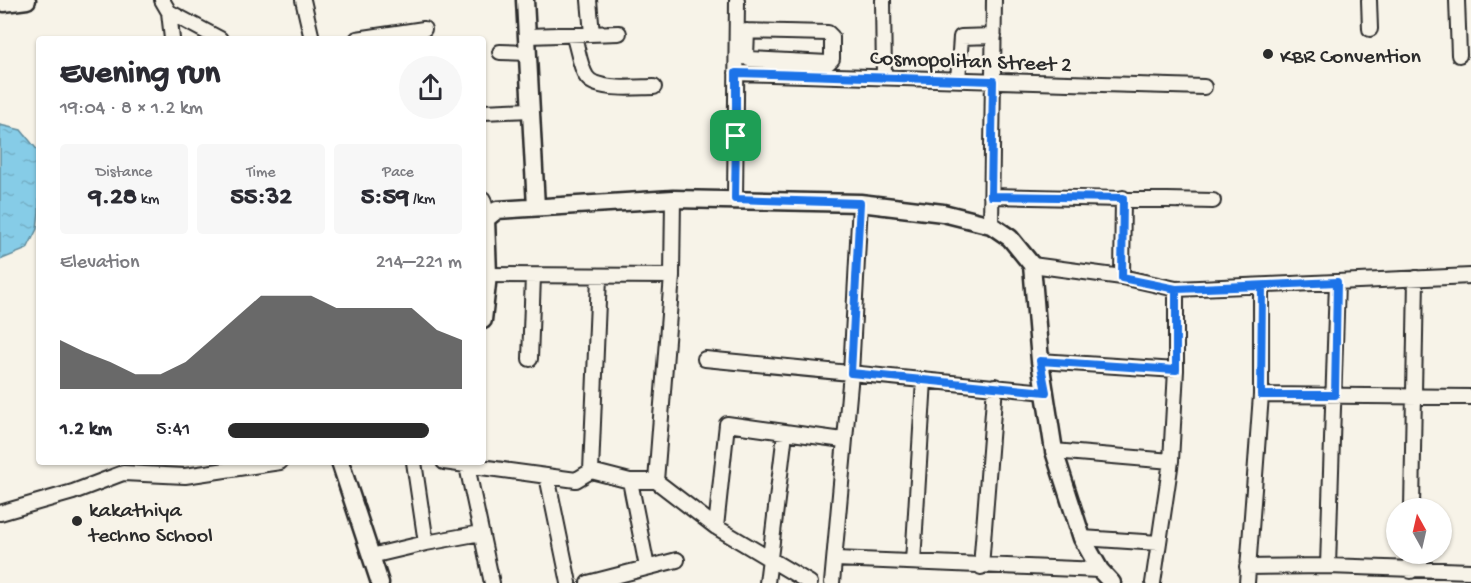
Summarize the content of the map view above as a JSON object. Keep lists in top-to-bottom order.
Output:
{
  "streets": {
    "street": ["Cosmopolitan Street 2"]
  },
  "places": ["KBR Convention", "kakathiya techno School"],
  "north": "top",
  "page": {
    "heading": ["Evening run", "19:04 · 8 × 1.2 km"],
    "stats": [
      ["Distance", "9.28 km"],
      ["Time", "55:32"],
      ["Pace", "5:59 /km"]
    ],
    "chart": ["Elevation", "214–221 m"],
    "list": [
      {
        "name": "1.2 km",
        "note": "5:41"
      }
    ]
  }
}
